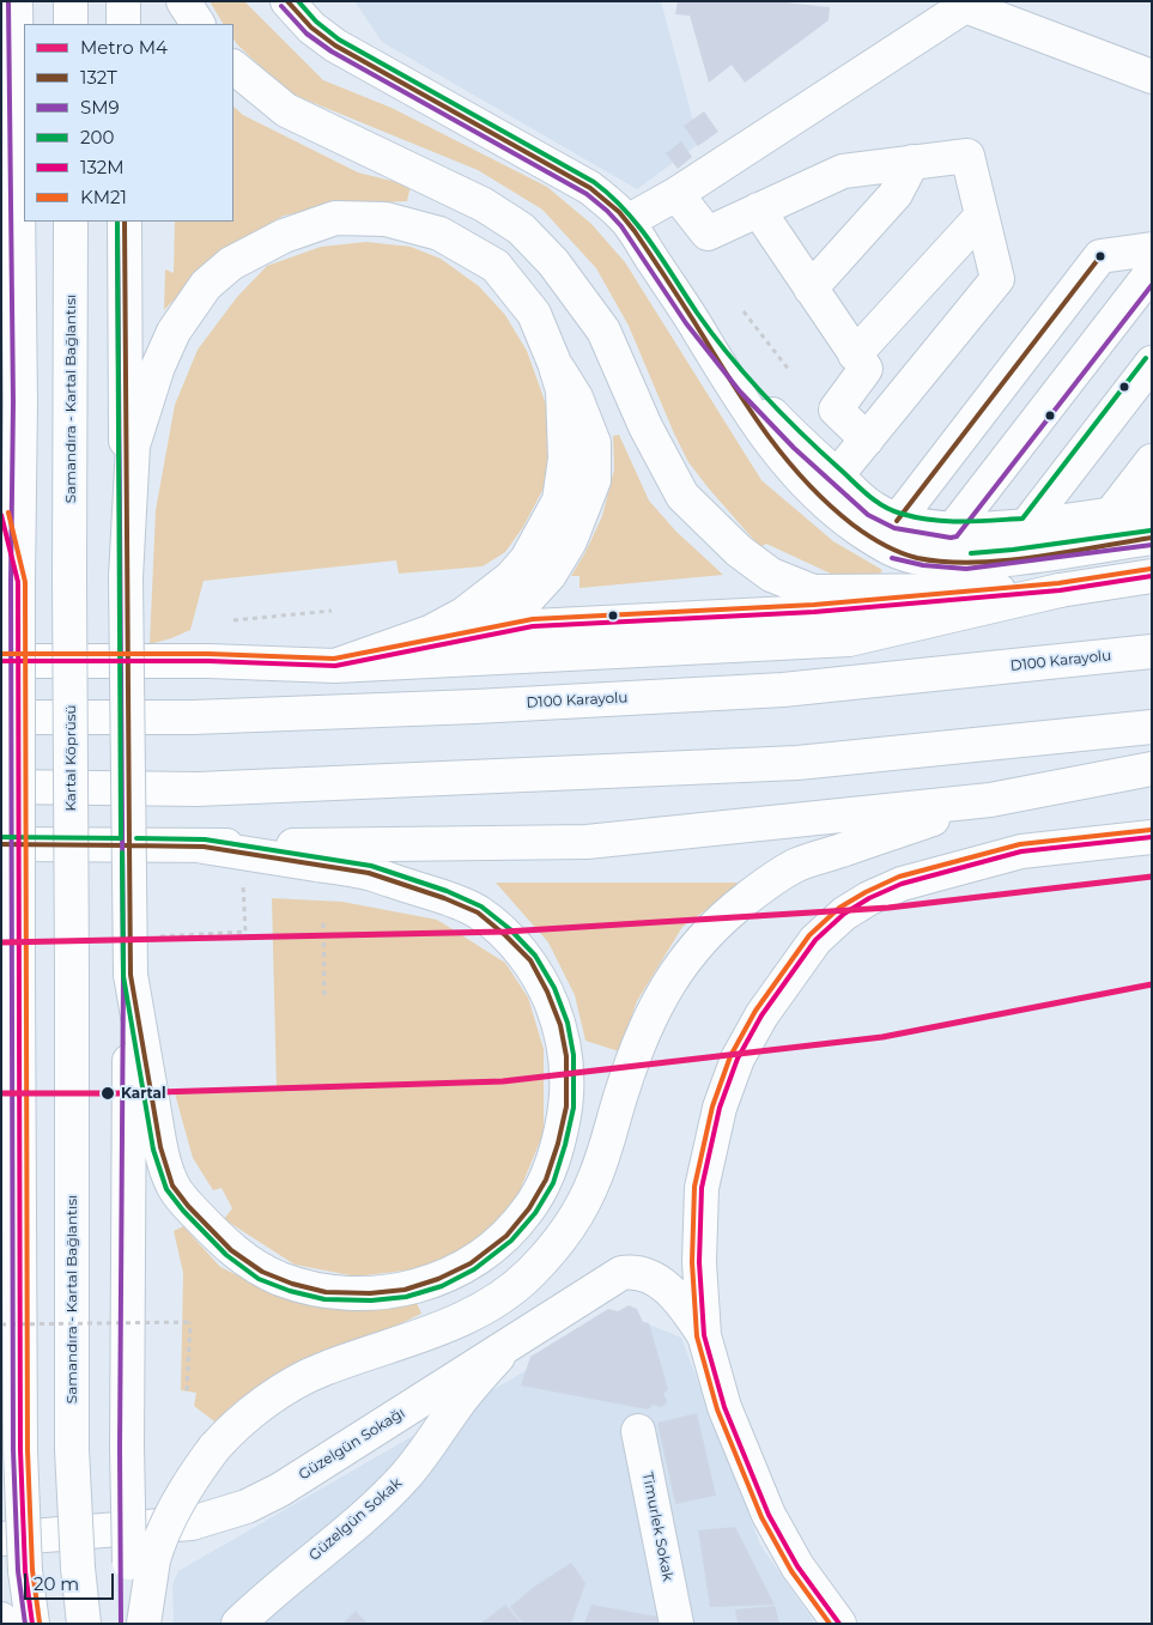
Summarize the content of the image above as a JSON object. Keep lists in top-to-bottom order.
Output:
{
  "streets": {
    "main road": [
      "Samandıra - Kartal Bağlantısı",
      "D100 Karayolu",
      "Kartal Köprüsü",
      "Güzelgün Sokağı",
      "Güzelgün Sokak",
      "Timurlek Sokak"
    ]
  },
  "crossings": [
    ["Samandıra - Kartal Bağlantısı", "Kartal Köprüsü"],
    ["Güzelgün Sokağı", "Güzelgün Sokak"]
  ],
  "places": ["Kartal"],
  "lines": [
    "transit line 132T",
    "transit line SM9",
    "transit line 200",
    "transit line KM21",
    "transit line 132M",
    "metro line M4"
  ],
  "legend": [
    "Metro M4",
    "132T",
    "SM9",
    "200",
    "132M",
    "KM21"
  ],
  "scale_bar": "20 m"
}
